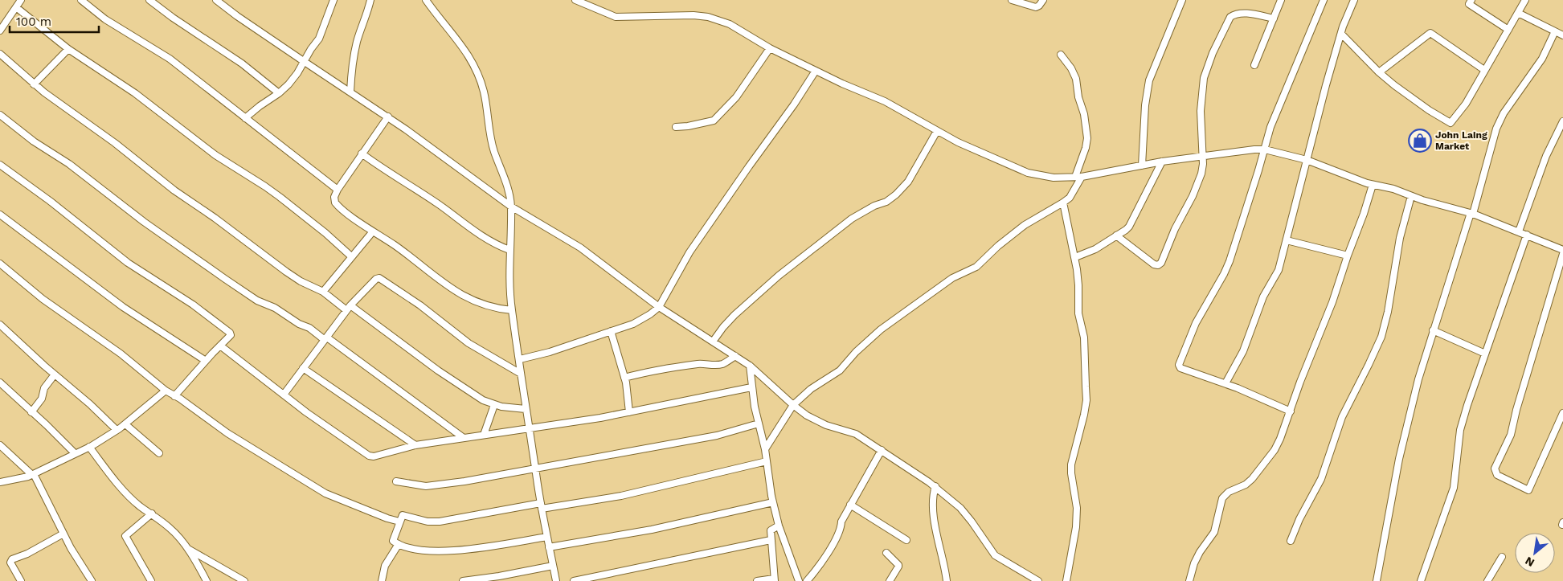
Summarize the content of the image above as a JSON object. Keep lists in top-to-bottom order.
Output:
{
  "places": {
    "shop": ["John Laing Market"]
  },
  "scale_bar": "100 m",
  "north": "bottom left"
}
